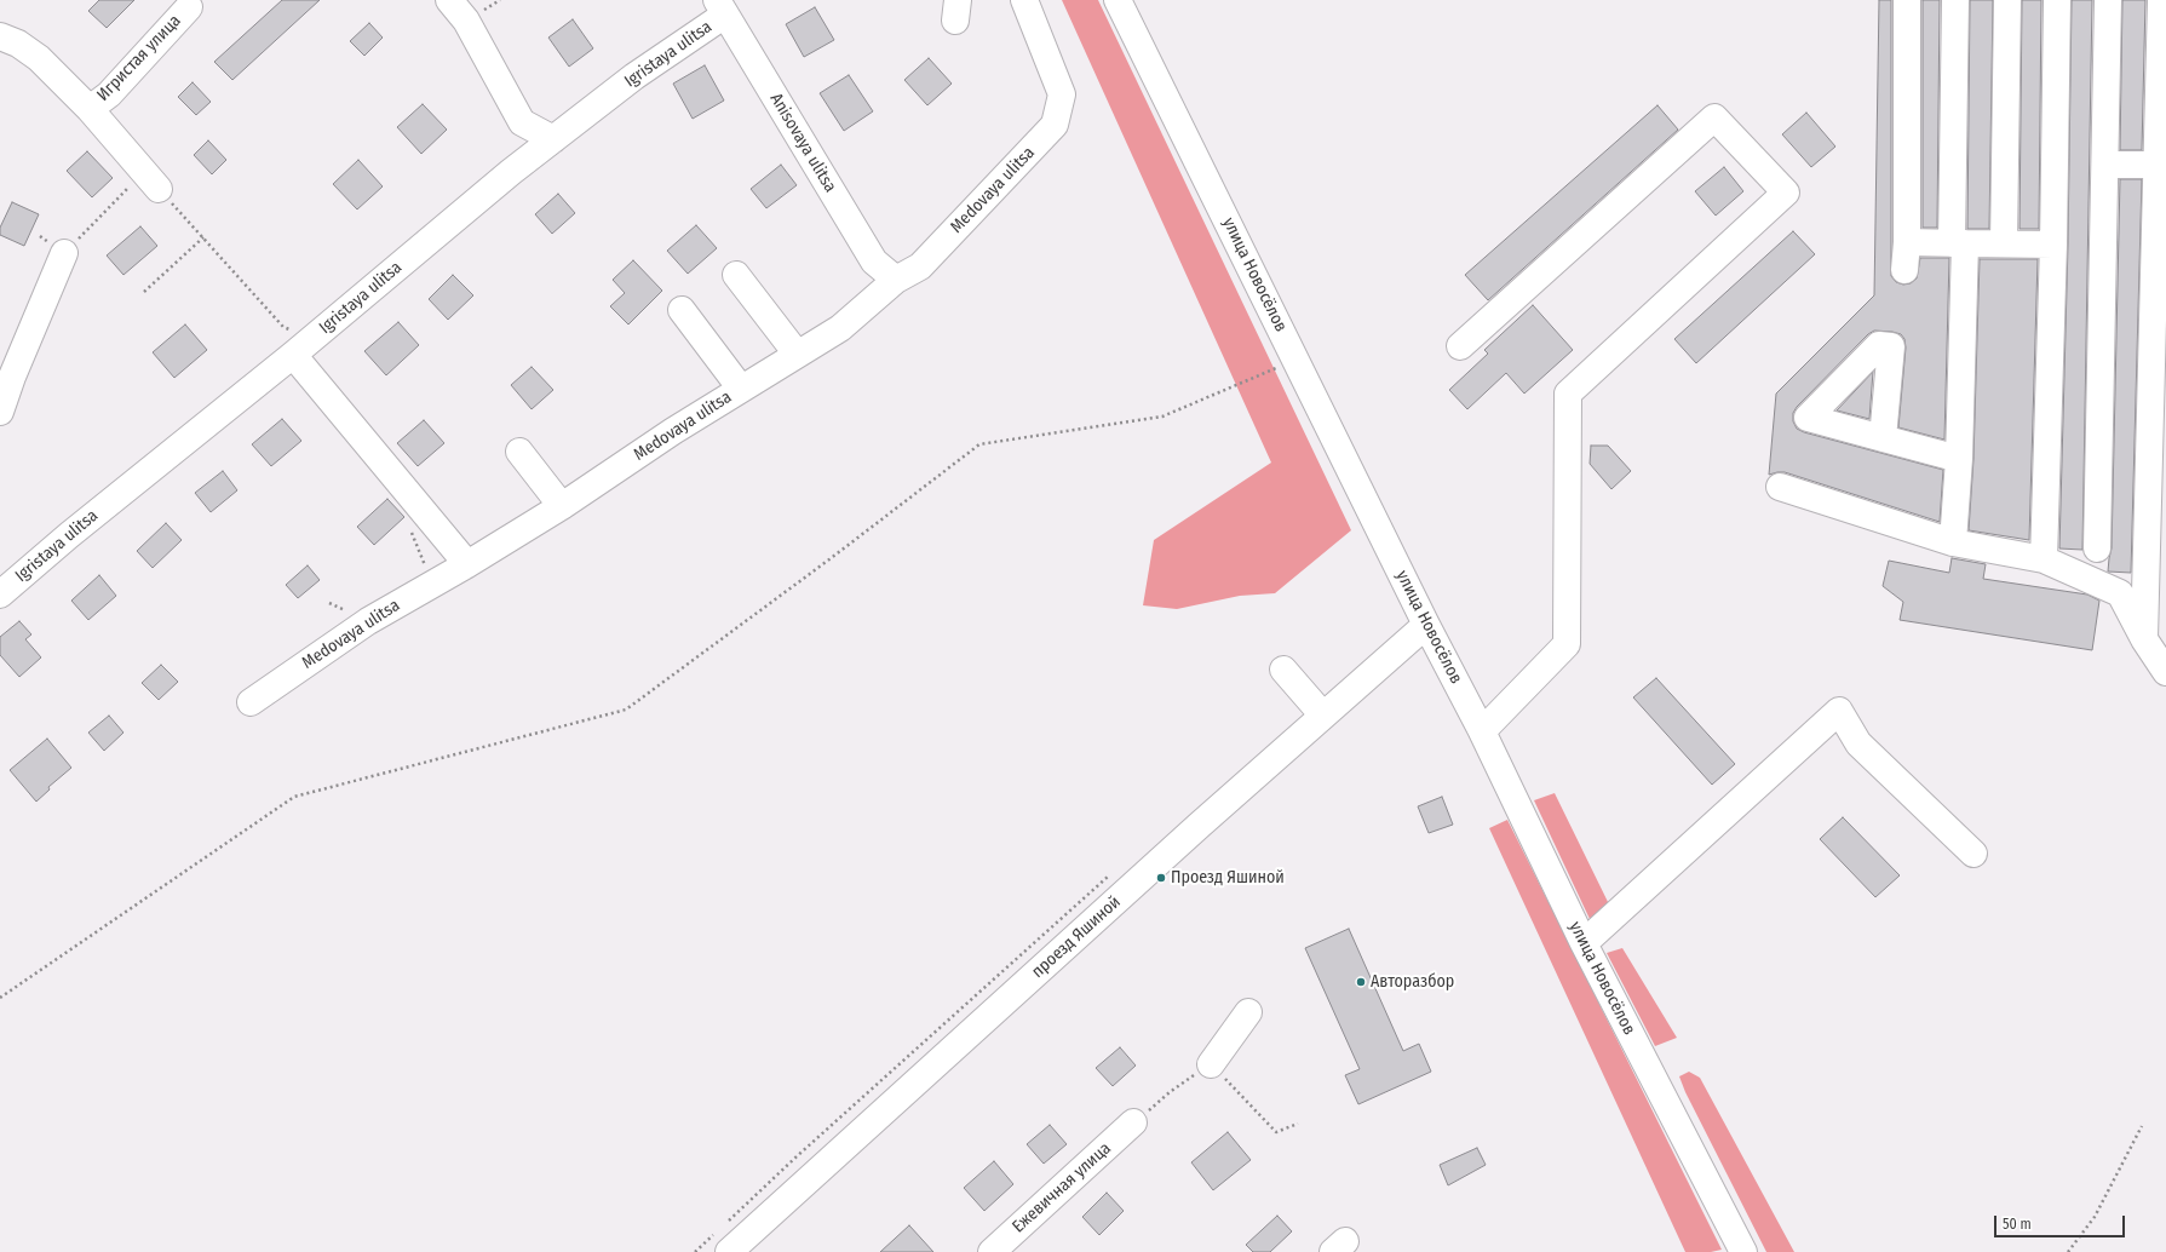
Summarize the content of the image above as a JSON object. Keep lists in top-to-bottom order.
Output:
{
  "streets": {
    "street": [
      "Igristaya ulitsa",
      "Игристая улица",
      "Anisovaya ulitsa",
      "Medovaya ulitsa",
      "улица Новосёлов",
      "проезд Яшиной",
      "Ежевичная улица"
    ]
  },
  "crossings": [
    ["Igristaya ulitsa", "Anisovaya ulitsa"],
    ["Anisovaya ulitsa", "Medovaya ulitsa"],
    ["улица Новосёлов", "проезд Яшиной"]
  ],
  "places": ["Проезд Яшиной", "Авторазбор"],
  "scale_bar": "50 m"
}
